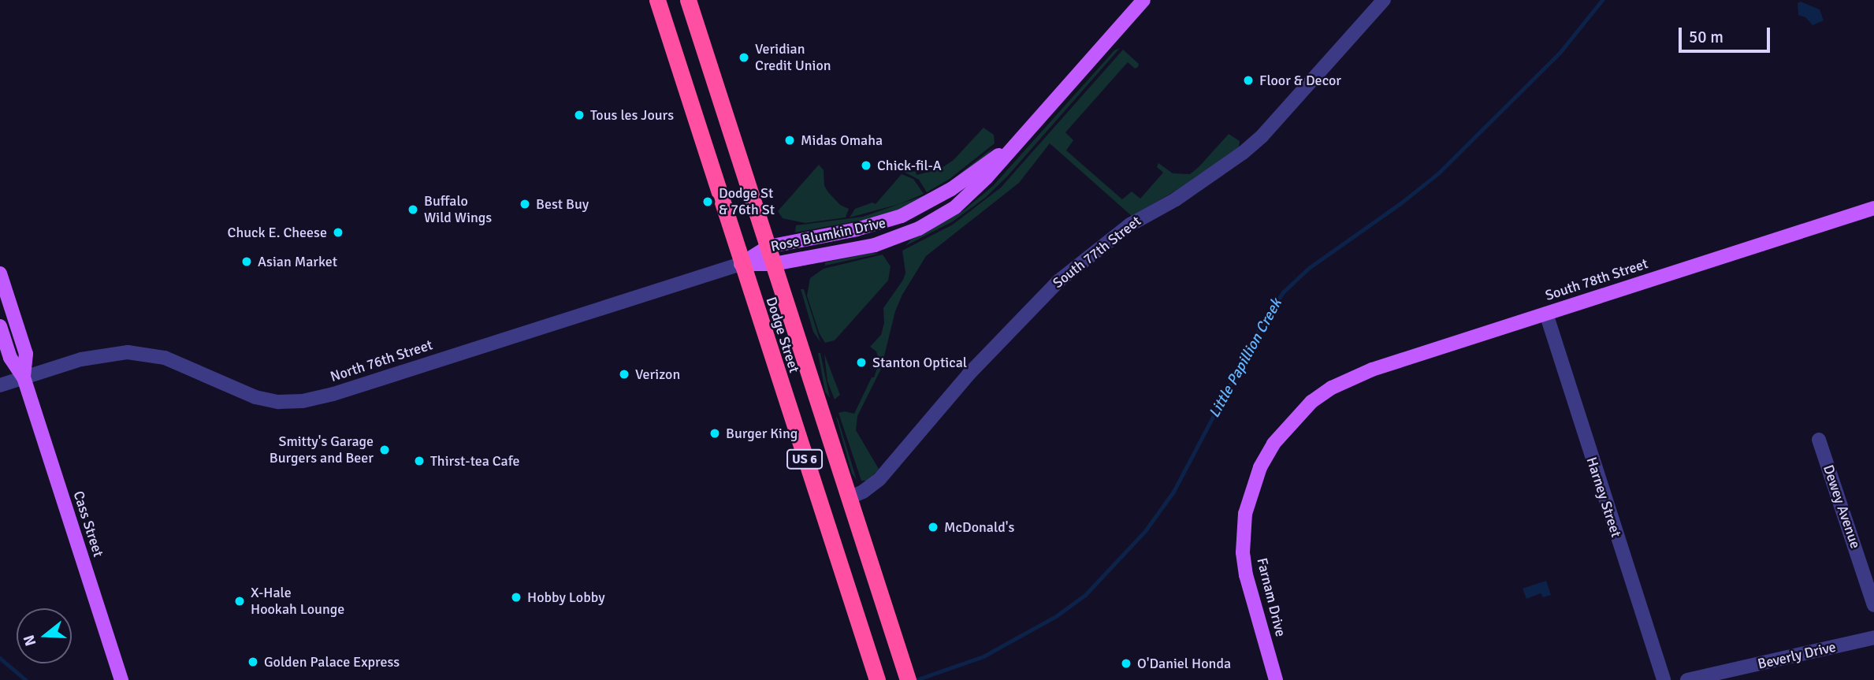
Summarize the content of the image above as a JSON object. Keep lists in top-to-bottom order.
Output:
{
  "streets": {
    "highway": ["Dodge Street", "US 6"],
    "main road": [
      "Rose Blumkin Drive",
      "South 78th Street",
      "North 76th Street",
      "Cass Street",
      "Farnam Drive"
    ],
    "street": [
      "South 77th Street",
      "Harney Street",
      "Dewey Avenue",
      "Beverly Drive"
    ]
  },
  "crossings": [
    ["Rose Blumkin Drive", "Dodge Street"],
    ["Rose Blumkin Drive", "North 76th Street"],
    ["South 77th Street", "Dodge Street"],
    ["South 78th Street", "Harney Street"],
    ["South 78th Street", "Farnam Drive"],
    ["Dodge Street", "North 76th Street"],
    ["North 76th Street", "Cass Street"]
  ],
  "water": ["Little Papillion Creek"],
  "places": [
    "Veridian Credit Union",
    "Floor & Decor",
    "Tous les Jours",
    "Midas Omaha",
    "Chick-fil-A",
    "Dodge St & 76th St",
    "Best Buy",
    "Buffalo Wild Wings",
    "Chuck E. Cheese",
    "Asian Market",
    "Stanton Optical",
    "Verizon",
    "Burger King",
    "Smitty's Garage Burgers and Beer",
    "Thirst-tea Cafe",
    "McDonald's",
    "Hobby Lobby",
    "X-Hale Hookah Lounge",
    "Golden Palace Express",
    "O'Daniel Honda"
  ],
  "scale_bar": "50 m",
  "north": "left"
}
